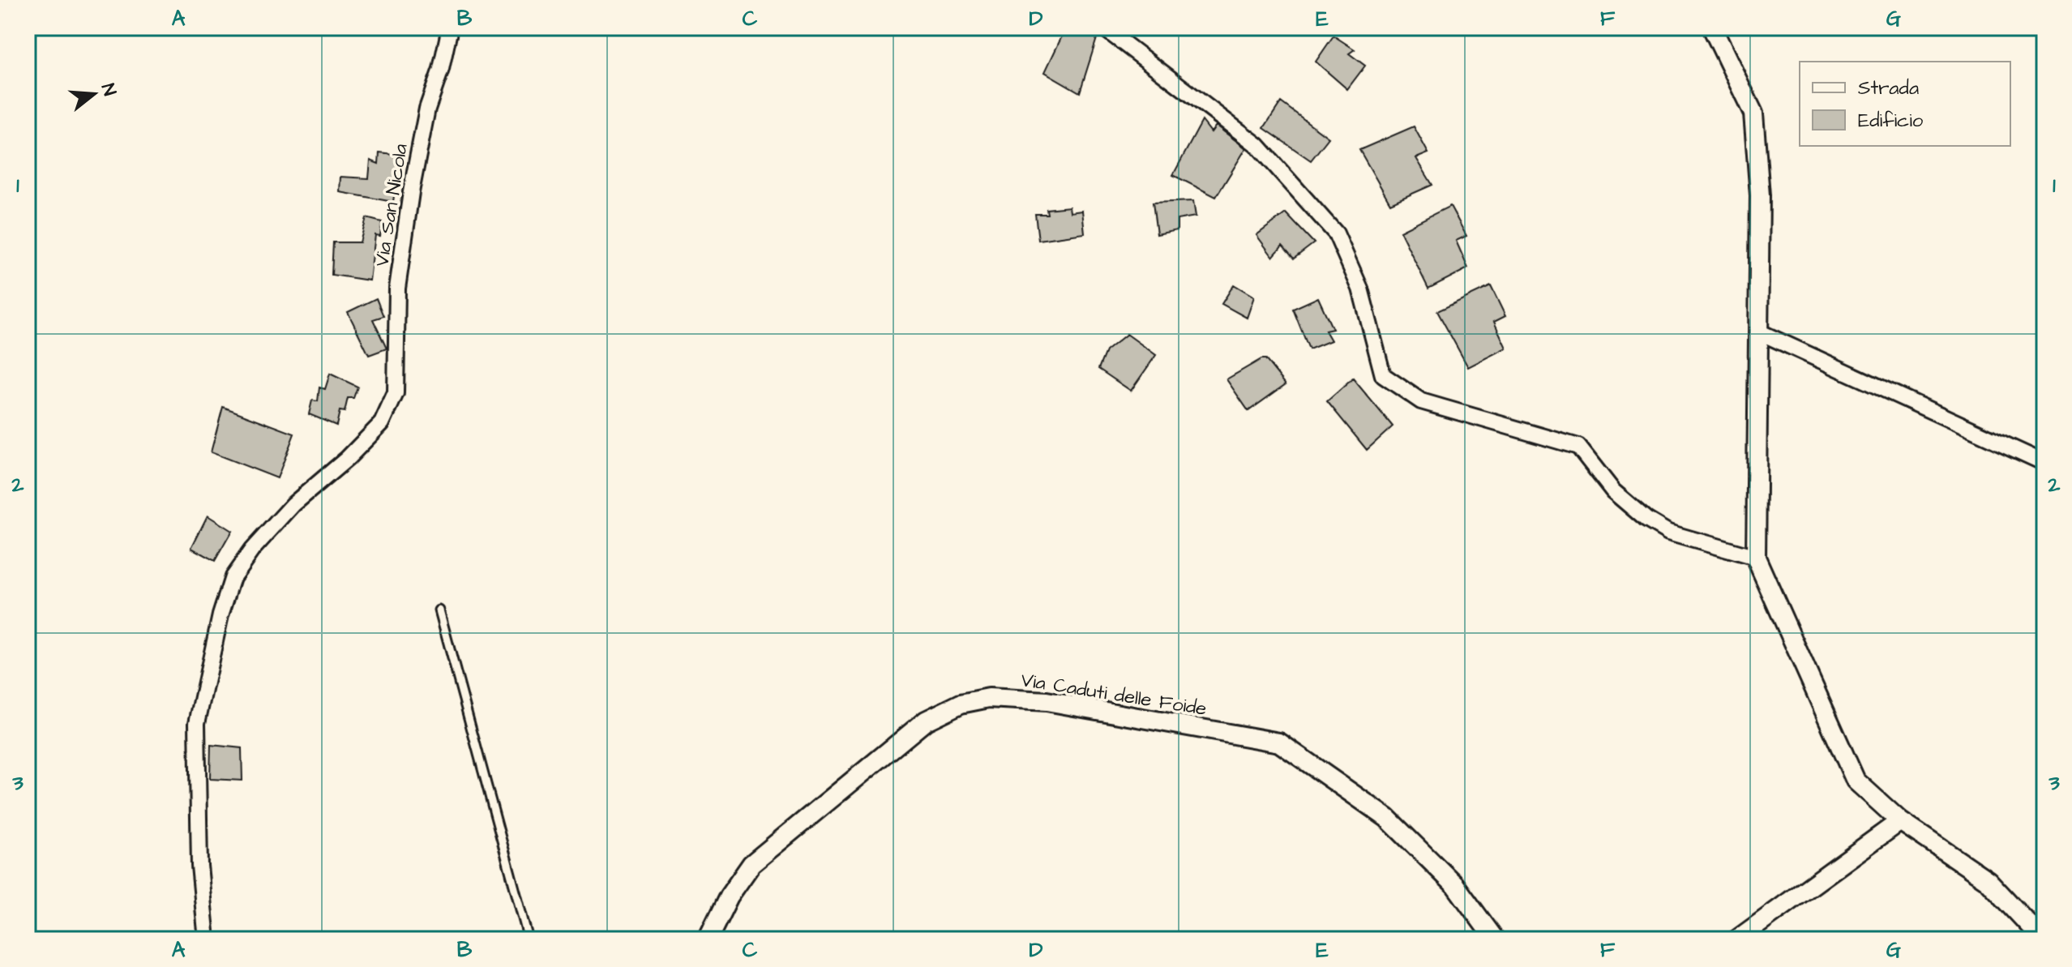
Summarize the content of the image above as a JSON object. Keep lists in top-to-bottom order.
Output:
{
  "streets": {
    "street": ["Via San Nicola", "Via Caduti delle Foide"]
  },
  "legend": ["Strada", "Edificio"],
  "north": "right",
  "grid": {
    "columns": [
      "A",
      "B",
      "C",
      "D",
      "E",
      "F",
      "G"
    ],
    "rows": ["1", "2", "3"]
  }
}
